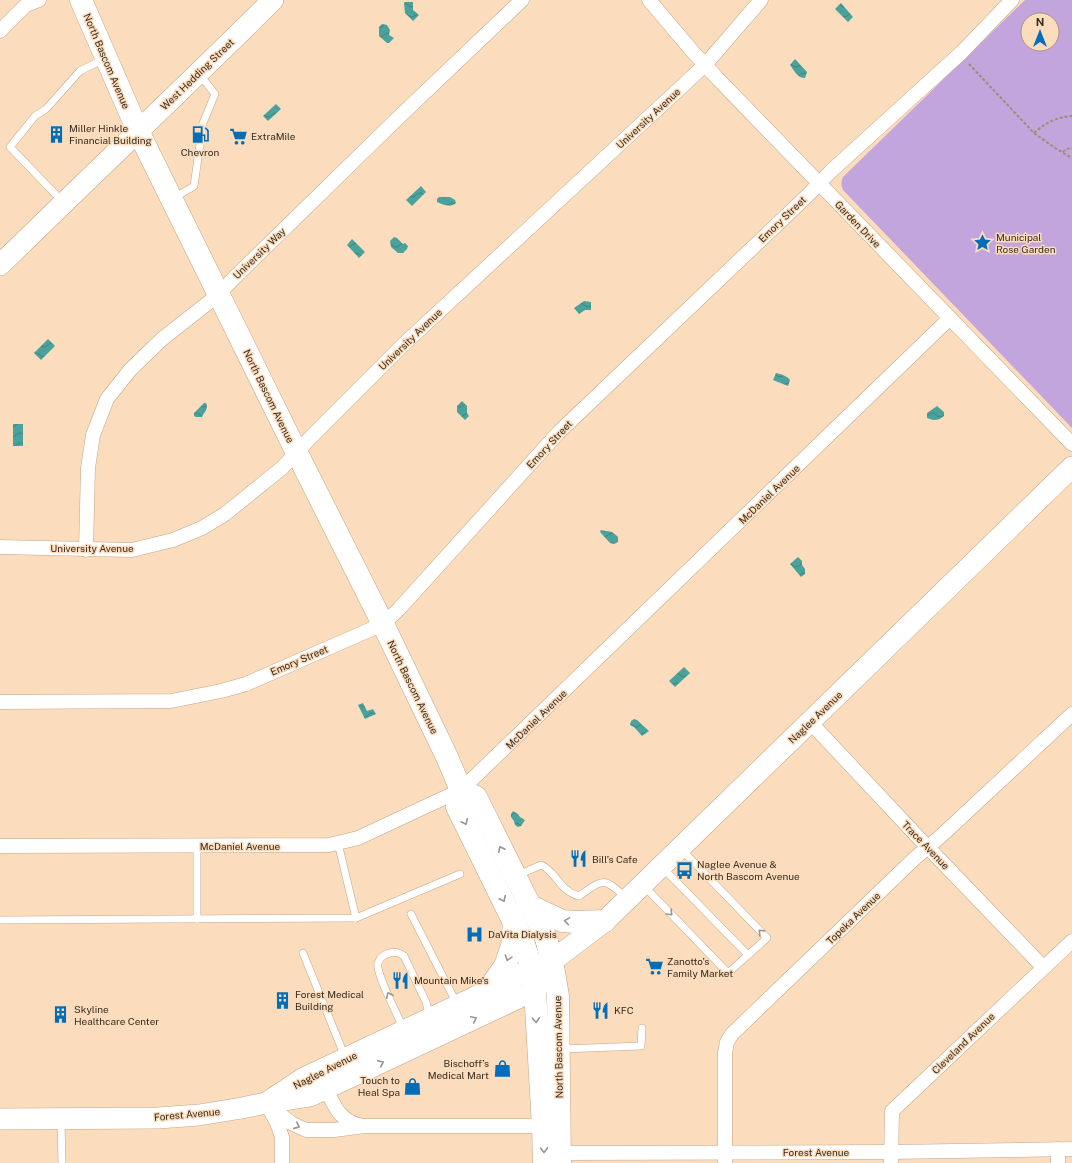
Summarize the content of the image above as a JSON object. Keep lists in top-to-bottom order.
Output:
{
  "streets": {
    "main road": [
      "North Bascom Avenue",
      "West Hedding Street",
      "Naglee Avenue",
      "Forest Avenue"
    ],
    "street": [
      "University Avenue",
      "Emory Street",
      "Garden Drive",
      "University Way",
      "McDaniel Avenue",
      "Trace Avenue",
      "Topeka Avenue",
      "Cleveland Avenue"
    ]
  },
  "crossings": [
    ["North Bascom Avenue", "West Hedding Street"],
    ["North Bascom Avenue", "University Avenue"],
    ["North Bascom Avenue", "Emory Street"],
    ["North Bascom Avenue", "University Way"],
    ["North Bascom Avenue", "McDaniel Avenue"],
    ["North Bascom Avenue", "Naglee Avenue"],
    ["North Bascom Avenue", "Forest Avenue"],
    ["University Avenue", "Garden Drive"],
    ["University Avenue", "University Way"],
    ["Emory Street", "Garden Drive"],
    ["Garden Drive", "McDaniel Avenue"],
    ["Naglee Avenue", "Trace Avenue"],
    ["Naglee Avenue", "Forest Avenue"],
    ["Trace Avenue", "Topeka Avenue"],
    ["Trace Avenue", "Cleveland Avenue"],
    ["Topeka Avenue", "Forest Avenue"],
    ["Cleveland Avenue", "Forest Avenue"]
  ],
  "places": {
    "building": ["Miller Hinkle Financial Building", "Forest Medical Building", "Skyline Healthcare Center"],
    "fuel station": ["Chevron"],
    "supermarket": ["ExtraMile", "Zanotto’s Family Market"],
    "place": ["Municipal Rose Garden"],
    "restaurant": ["Bill’s Cafe", "Mountain Mike's", "KFC"],
    "bus stop": ["Naglee Avenue & North Bascom Avenue"],
    "hospital": ["DaVita Dialysis"],
    "shop": ["Bischoff’s Medical Mart", "Touch to Heal Spa"]
  },
  "north": "top"
}
